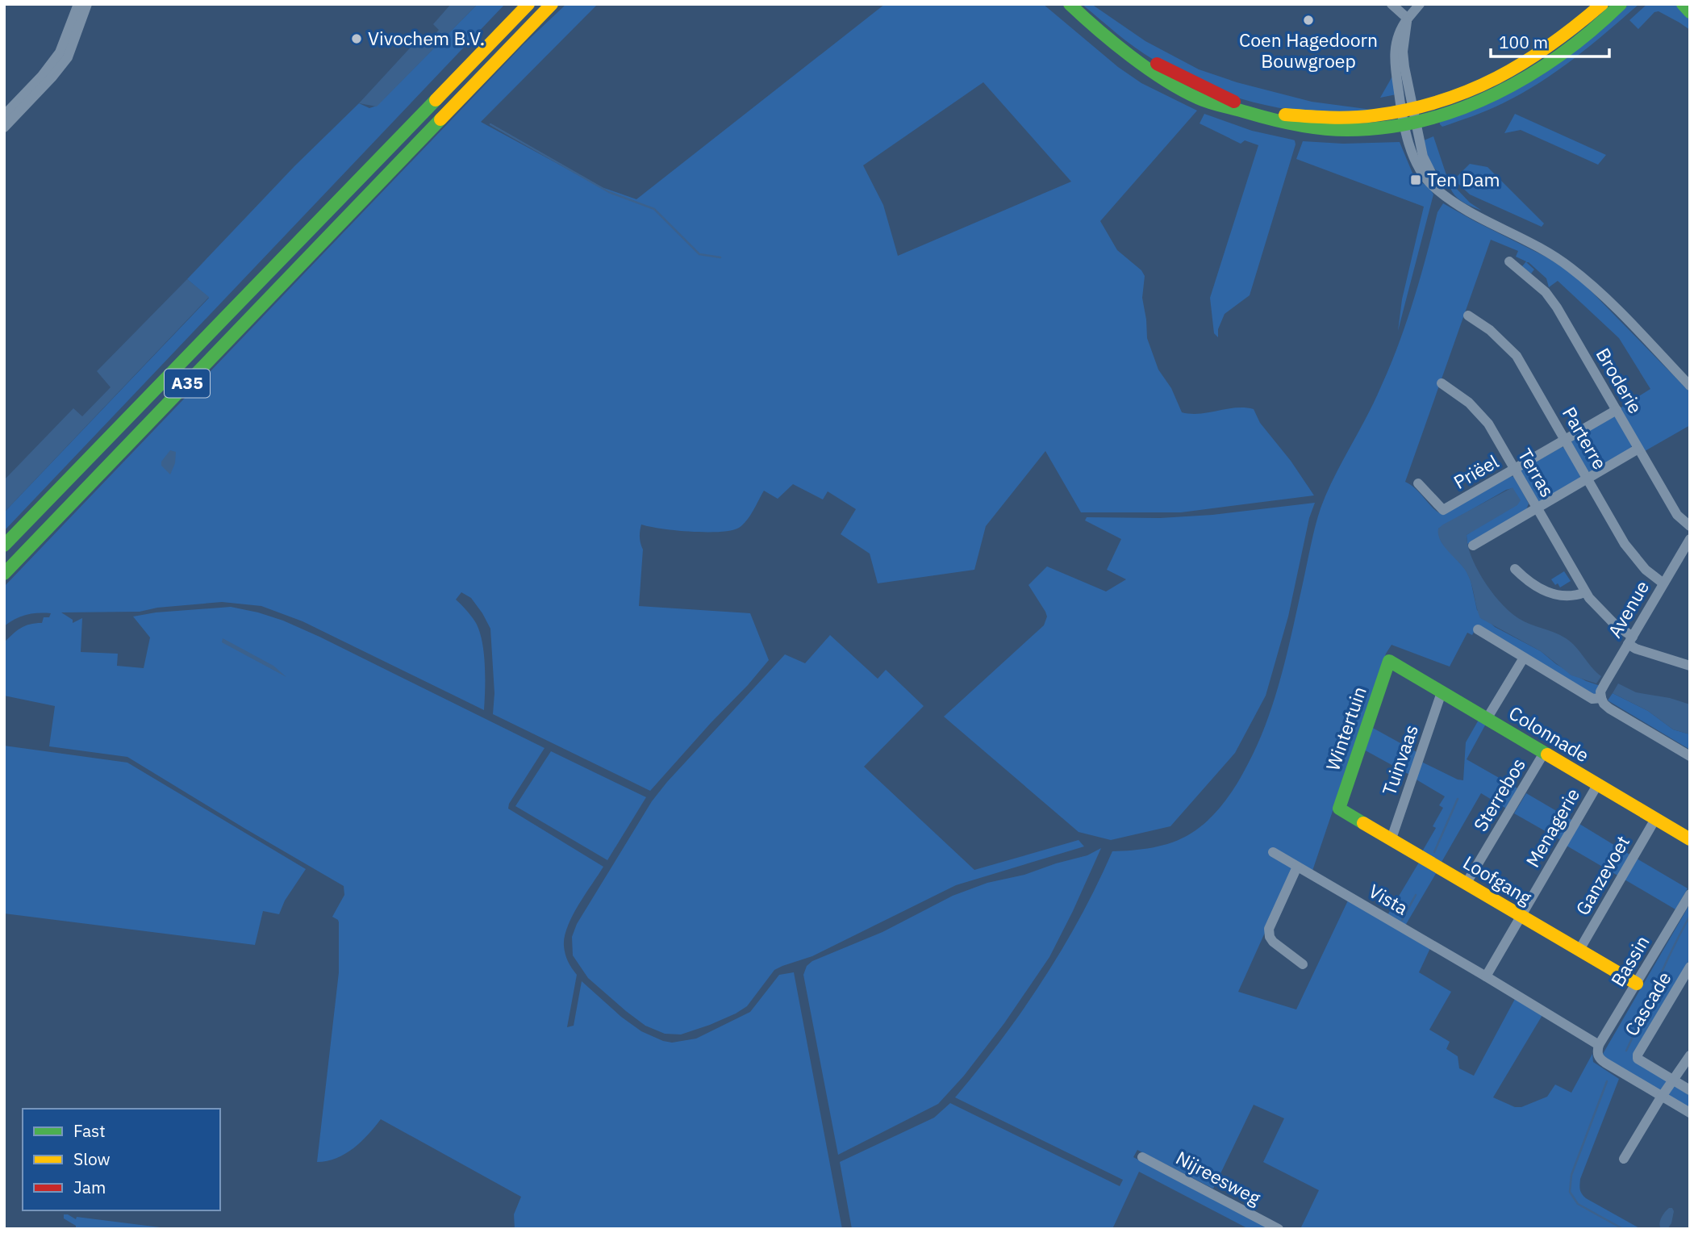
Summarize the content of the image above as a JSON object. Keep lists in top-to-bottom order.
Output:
{
  "streets": {
    "main road": [
      "A35",
      "Wintertuin",
      "Colonnade",
      "Loofgang"
    ],
    "street": [
      "Broderie",
      "Parterre",
      "Priëel",
      "Terras",
      "Avenue",
      "Tuinvaas",
      "Sterrebos",
      "Menagerie",
      "Ganzevoet",
      "Vista",
      "Bassin",
      "Cascade",
      "Nijreesweg"
    ]
  },
  "crossings": [
    ["Broderie", "Priëel"],
    ["Parterre", "Priëel"],
    ["Parterre", "Avenue"],
    ["Priëel", "Terras"],
    ["Terras", "Avenue"],
    ["Wintertuin", "Colonnade"],
    ["Wintertuin", "Loofgang"],
    ["Colonnade", "Tuinvaas"],
    ["Colonnade", "Sterrebos"],
    ["Colonnade", "Menagerie"],
    ["Colonnade", "Ganzevoet"],
    ["Tuinvaas", "Loofgang"],
    ["Sterrebos", "Loofgang"],
    ["Menagerie", "Loofgang"],
    ["Ganzevoet", "Loofgang"],
    ["Loofgang", "Bassin"],
    ["Vista", "Bassin"]
  ],
  "places": {
    "other": ["Coen Hagedoorn Bouwgroep", "Vivochem B.V."],
    "transit": ["Ten Dam"]
  },
  "legend": ["Fast", "Slow", "Jam"],
  "scale_bar": "100 m"
}
